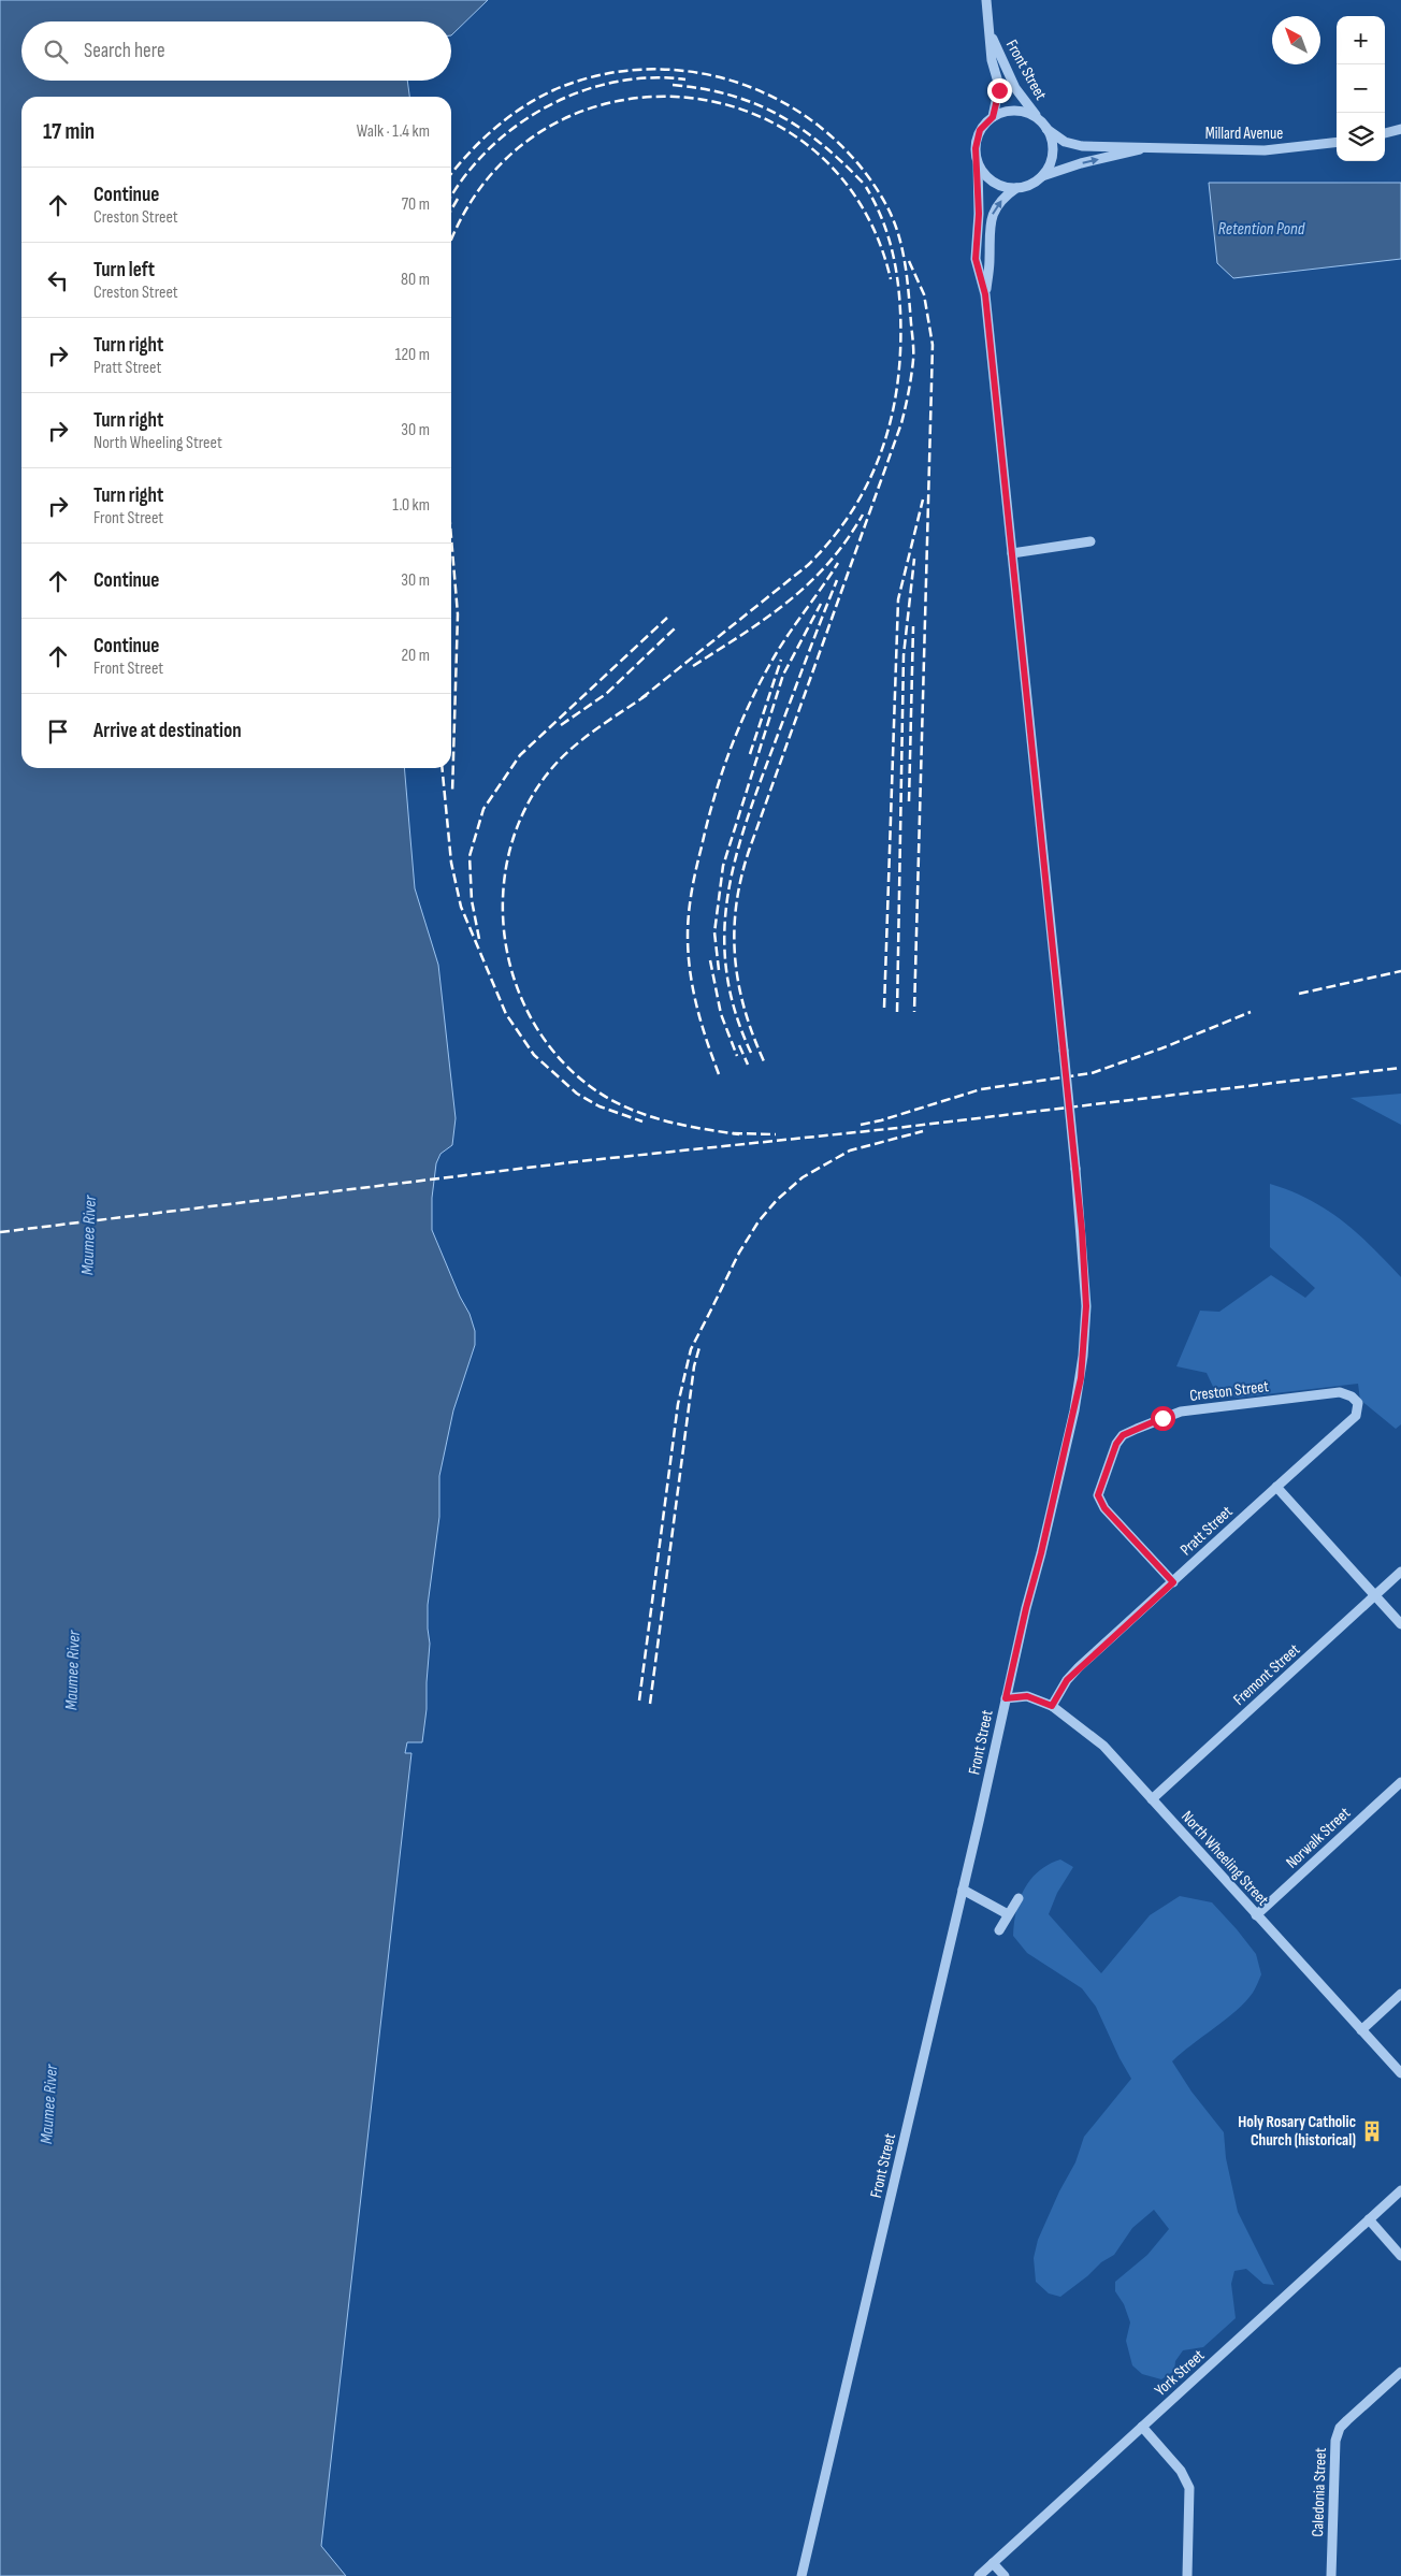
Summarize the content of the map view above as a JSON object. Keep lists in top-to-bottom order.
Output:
{
  "streets": {
    "street": [
      "Front Street",
      "Millard Avenue",
      "Creston Street",
      "Pratt Street",
      "Fremont Street",
      "Norwalk Street",
      "North Wheeling Street",
      "York Street",
      "Caledonia Street"
    ]
  },
  "crossings": [
    ["Front Street", "Millard Avenue"],
    ["Front Street", "North Wheeling Street"],
    ["Creston Street", "Pratt Street"],
    ["Pratt Street", "North Wheeling Street"],
    ["Fremont Street", "North Wheeling Street"],
    ["Norwalk Street", "North Wheeling Street"]
  ],
  "water": ["Retention Pond", "Maumee River"],
  "places": {
    "building": ["Holy Rosary Catholic Church (historical)"]
  },
  "north": "top left",
  "page": {
    "map_buttons": ["+", "−"],
    "search": "Search here",
    "heading": ["17 min", "Walk · 1.4 km"],
    "list": [
      ["Continue", "Creston Street", "70 m"],
      ["Turn left", "Creston Street", "80 m"],
      ["Turn right", "Pratt Street", "120 m"],
      ["Turn right", "North Wheeling Street", "30 m"],
      ["Turn right", "Front Street", "1.0 km"],
      ["Continue", "30 m"],
      ["Continue", "Front Street", "20 m"],
      "Arrive at destination"
    ]
  }
}
